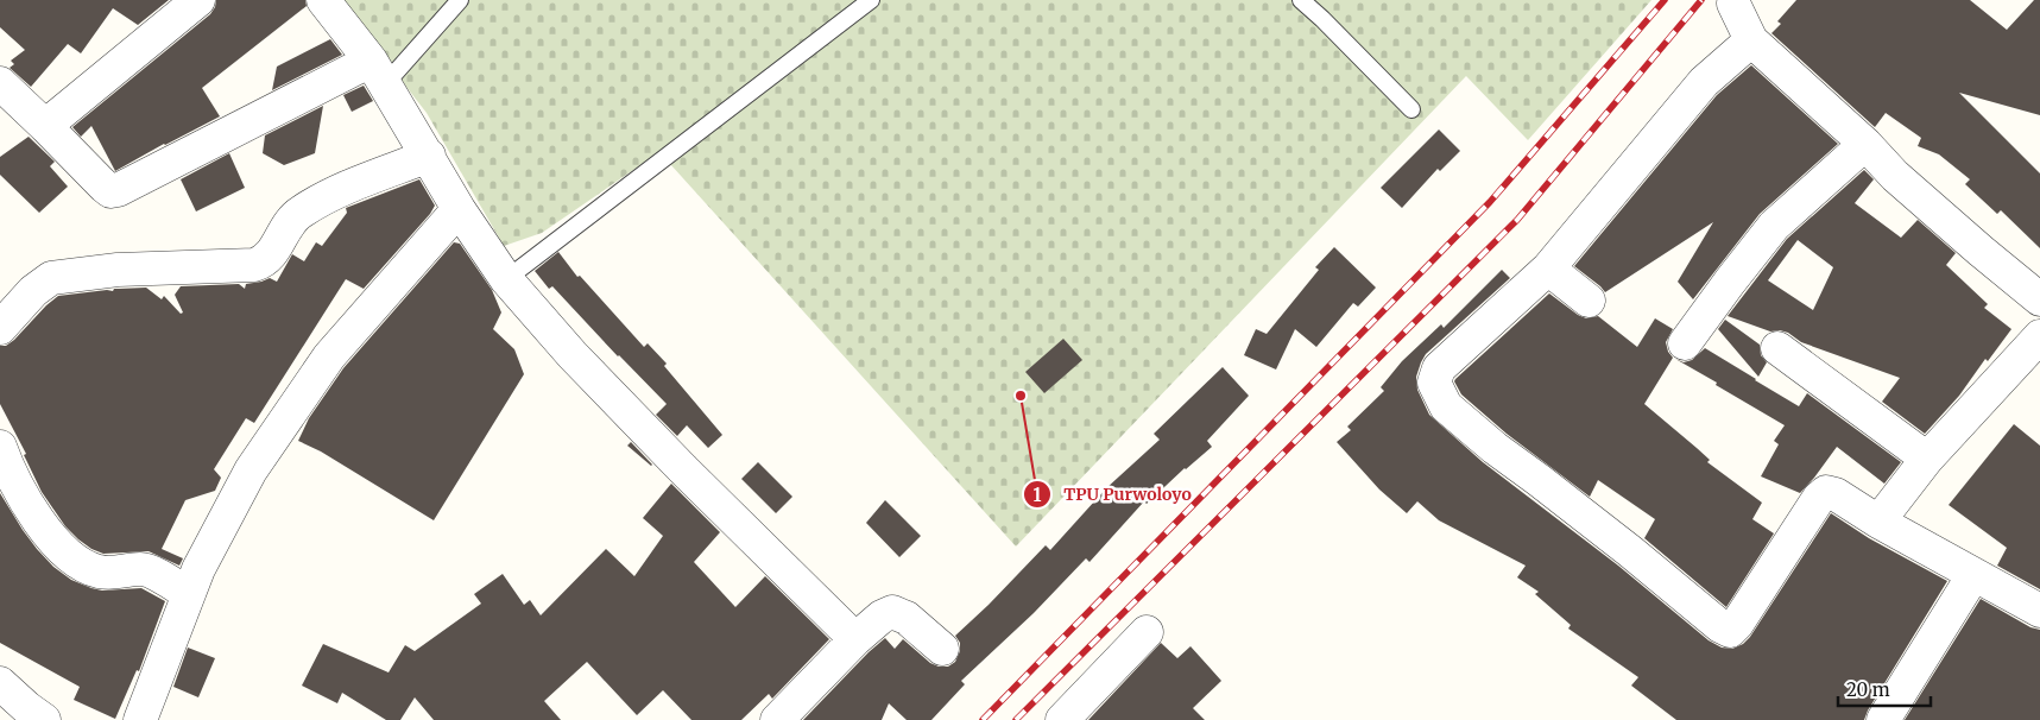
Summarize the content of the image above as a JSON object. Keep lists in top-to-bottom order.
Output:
{
  "places": ["TPU Purwoloyo"],
  "scale_bar": "20 m"
}
